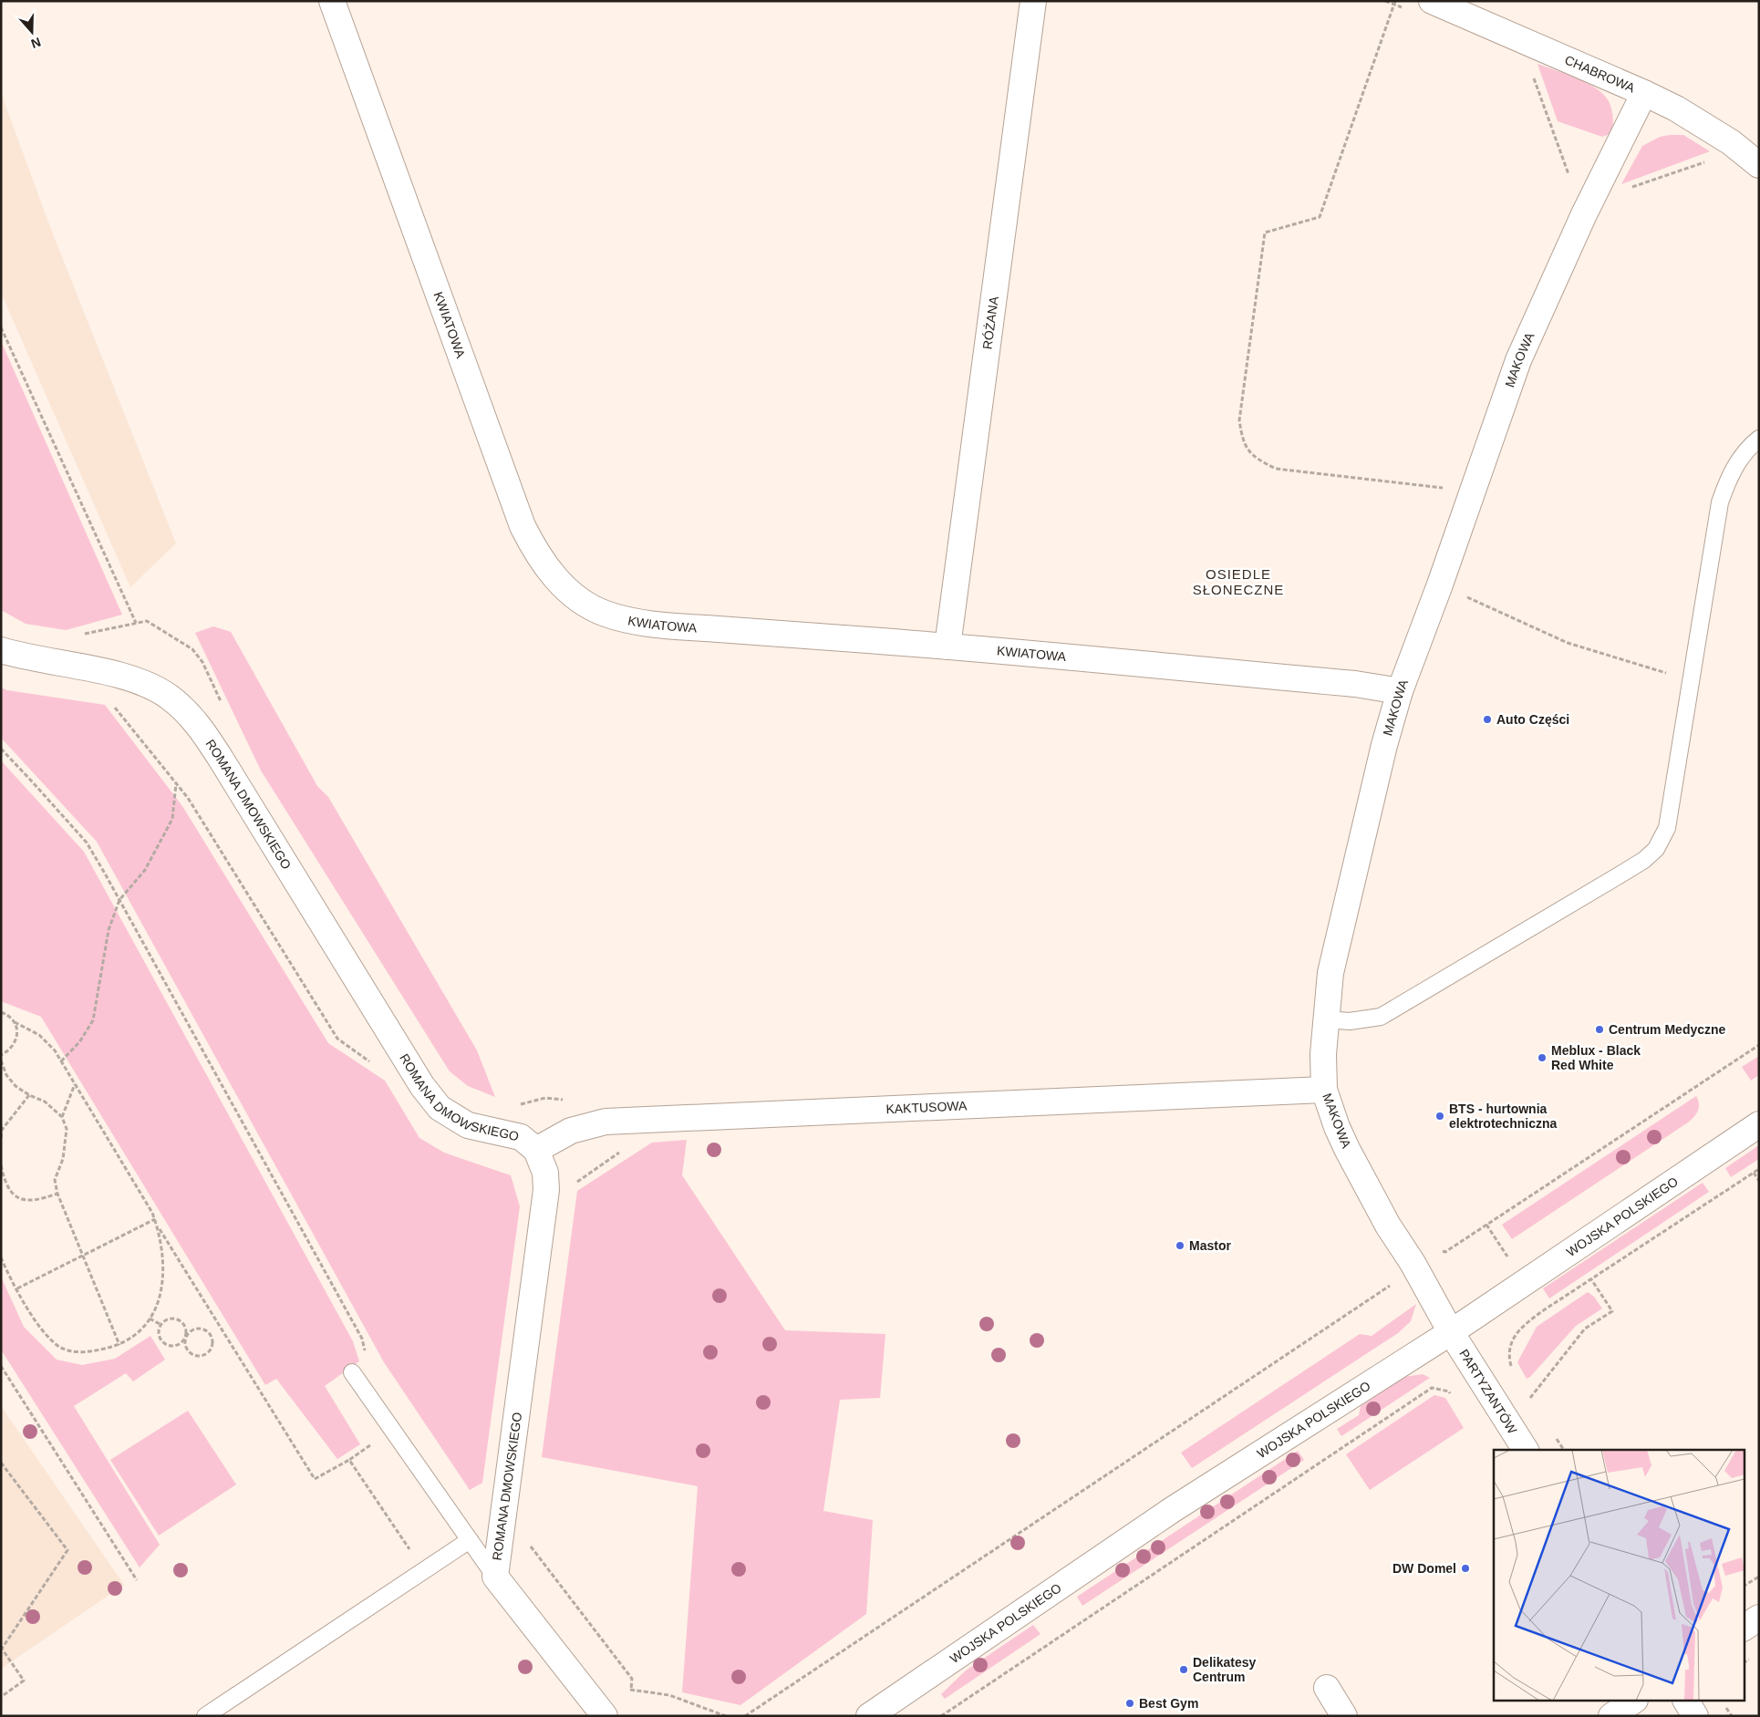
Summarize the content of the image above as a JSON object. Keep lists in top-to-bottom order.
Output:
{
  "streets": {
    "street": [
      "CHABROWA",
      "KWIATOWA",
      "RÓŻANA",
      "MAKOWA",
      "ROMANA DMOWSKIEGO",
      "KAKTUSOWA",
      "WOJSKA POLSKIEGO",
      "PARTYZANTÓW"
    ]
  },
  "crossings": [
    ["CHABROWA", "MAKOWA"],
    ["KWIATOWA", "RÓŻANA"],
    ["KWIATOWA", "MAKOWA"],
    ["MAKOWA", "KAKTUSOWA"],
    ["MAKOWA", "WOJSKA POLSKIEGO"],
    ["MAKOWA", "PARTYZANTÓW"],
    ["ROMANA DMOWSKIEGO", "KAKTUSOWA"],
    ["WOJSKA POLSKIEGO", "PARTYZANTÓW"]
  ],
  "districts": ["OSIEDLE SŁONECZNE"],
  "places": [
    "Auto Części",
    "Centrum Medyczne",
    "Meblux - Black Red White",
    "BTS - hurtownia elektrotechniczna",
    "Mastor",
    "DW Domel",
    "Delikatesy Centrum",
    "Best Gym"
  ],
  "north": "bottom"
}
